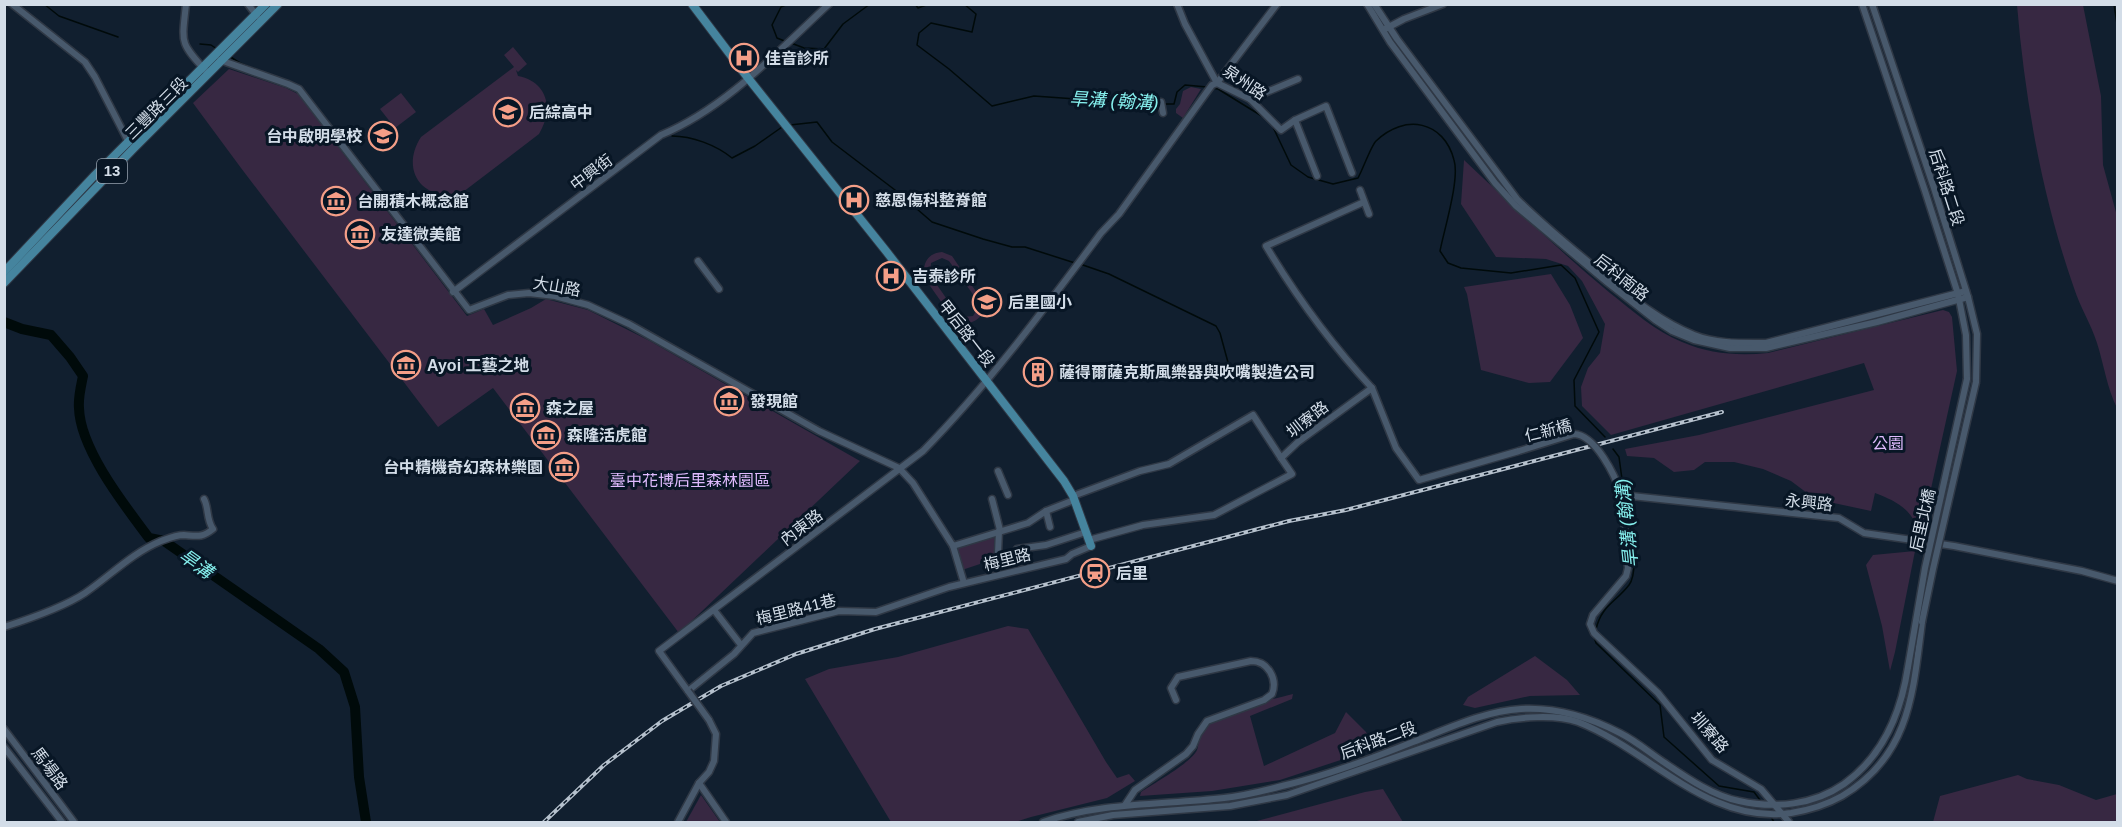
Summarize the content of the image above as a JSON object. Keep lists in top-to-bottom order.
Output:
{
  "streets": {
    "main road": ["三豐路三段", "13", "甲后路一段"],
    "street": [
      "泉州路",
      "中興街",
      "后科路二段",
      "后科南路",
      "大山路",
      "圳寮路",
      "仁新橋",
      "永興路",
      "后里北橋",
      "內東路",
      "梅里路",
      "梅里路41巷",
      "馬場路"
    ]
  },
  "crossings": [
    ["泉州路", "內東路"],
    ["三豐路三段", "大山路"],
    ["中興街", "大山路"],
    ["中興街", "甲后路一段"],
    ["后科路二段", "后科南路"],
    ["后科路二段", "圳寮路"],
    ["后科路二段", "后里北橋"],
    ["大山路", "內東路"],
    ["大山路", "梅里路"],
    ["甲后路一段", "圳寮路"],
    ["甲后路一段", "內東路"],
    ["甲后路一段", "梅里路"],
    ["圳寮路", "仁新橋"],
    ["圳寮路", "永興路"],
    ["圳寮路", "后里北橋"],
    ["圳寮路", "梅里路"],
    ["仁新橋", "永興路"],
    ["內東路", "梅里路"],
    ["內東路", "梅里路41巷"],
    ["梅里路", "梅里路41巷"]
  ],
  "water": ["旱溝 (翰溝)", "旱溝"],
  "parks": ["公園", "臺中花博后里森林園區"],
  "places": {
    "hospital": ["佳音診所", "慈恩傷科整脊館", "吉泰診所"],
    "school or university": ["后綜高中", "台中啟明學校", "后里國小"],
    "museum": [
      "台開積木概念館",
      "友達微美館",
      "Ayoi 工藝之地",
      "發現館",
      "森之屋",
      "森隆活虎館",
      "台中精機奇幻森林樂園"
    ],
    "building": ["薩得爾薩克斯風樂器與吹嘴製造公司"],
    "station": ["后里"]
  }
}
